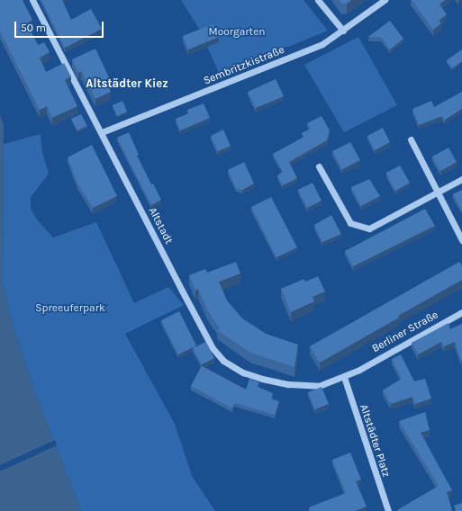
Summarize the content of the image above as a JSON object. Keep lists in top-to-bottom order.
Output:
{
  "streets": {
    "street": [
      "Sembritzkistraße",
      "Altstadt",
      "Berliner Straße",
      "Altstädter Platz"
    ]
  },
  "crossings": [
    ["Sembritzkistraße", "Altstadt"],
    ["Altstadt", "Berliner Straße"],
    ["Altstadt", "Altstädter Platz"],
    ["Berliner Straße", "Altstädter Platz"]
  ],
  "districts": ["Altstädter Kiez"],
  "parks": ["Moorgarten", "Spreeuferpark"],
  "scale_bar": "50 m"
}
